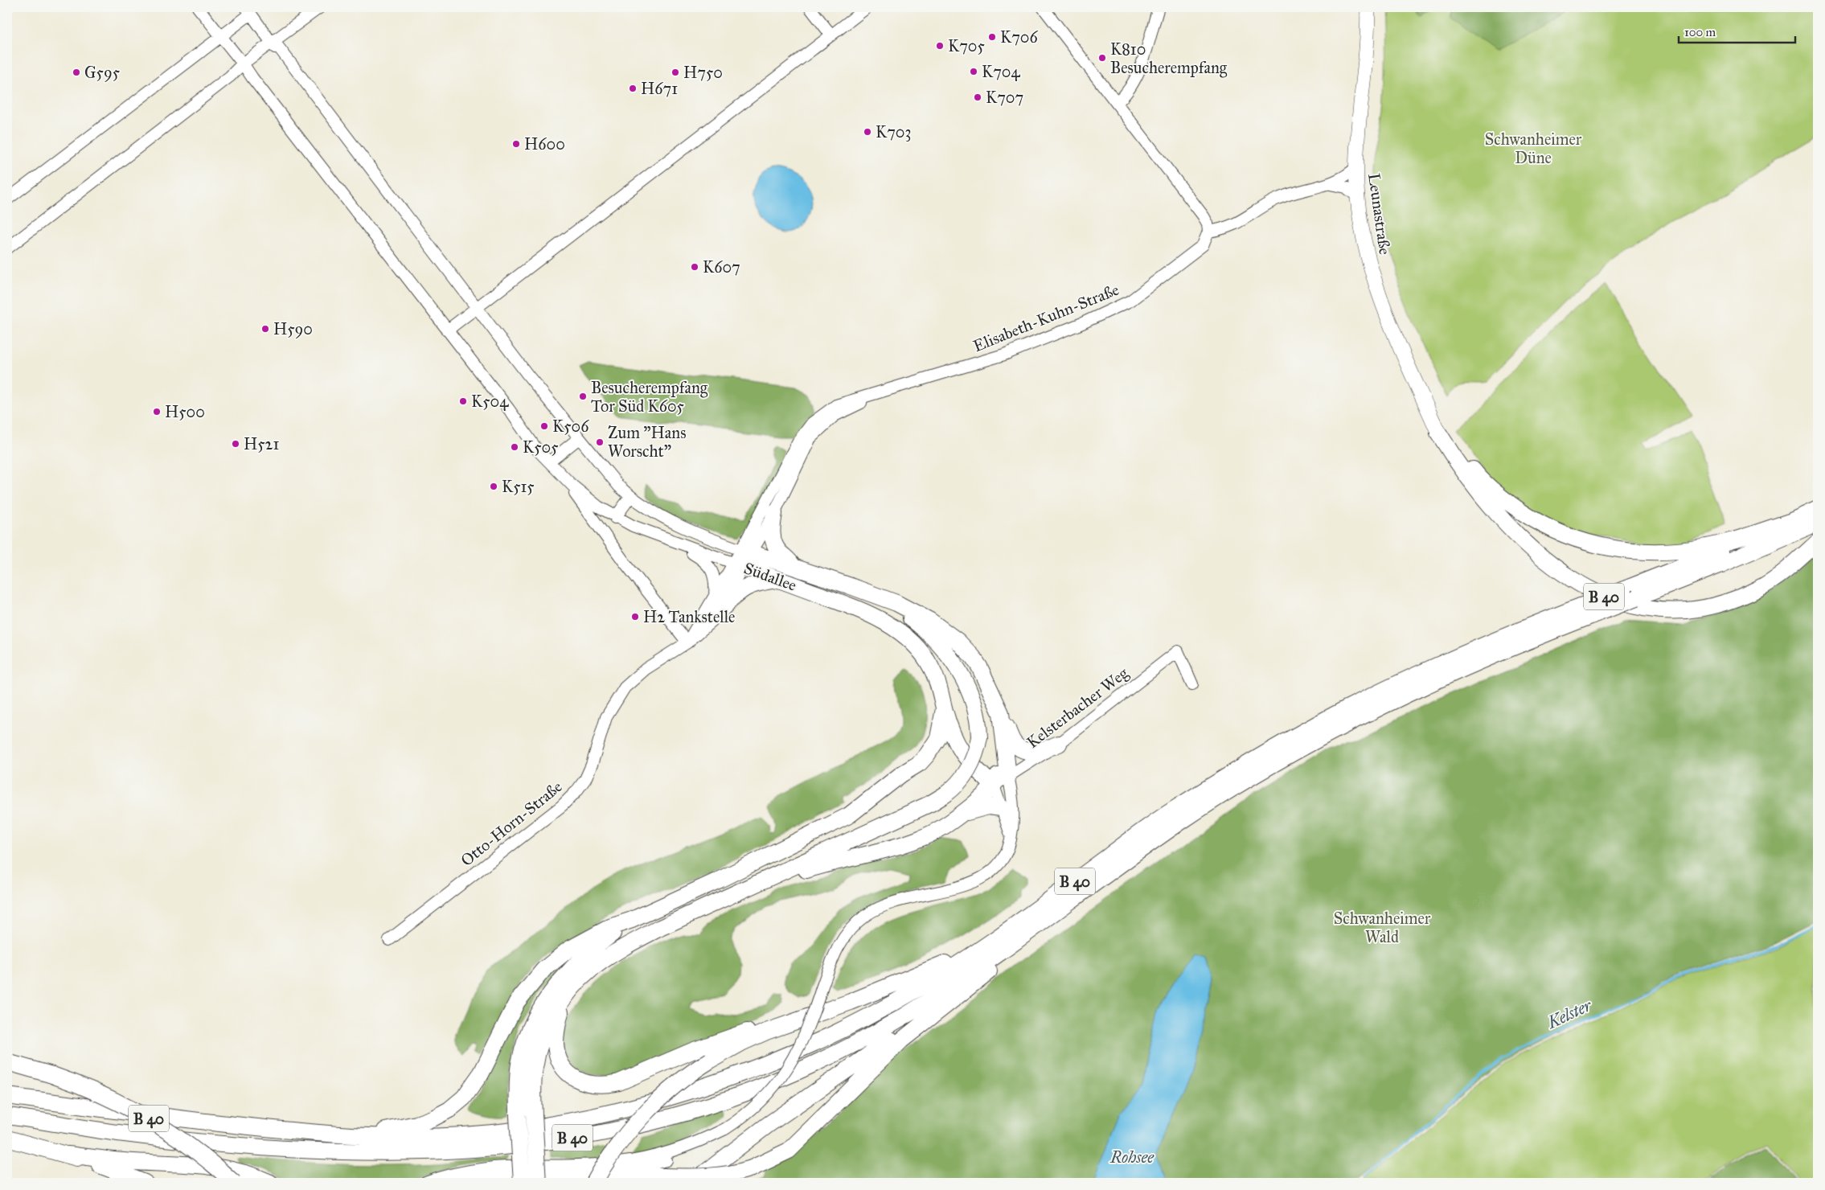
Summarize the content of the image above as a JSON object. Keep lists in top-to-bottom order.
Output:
{
  "streets": {
    "highway": ["Südallee", "B 40"],
    "main road": ["Leunastraße"],
    "street": ["Elisabeth-Kuhn-Straße", "Kelsterbacher Weg", "Otto-Horn-Straße"]
  },
  "crossings": [
    ["Leunastraße", "B 40"],
    ["Elisabeth-Kuhn-Straße", "Südallee"],
    ["Elisabeth-Kuhn-Straße", "Otto-Horn-Straße"],
    ["Südallee", "Otto-Horn-Straße"]
  ],
  "water": ["Kelster", "Rohsee"],
  "parks": ["Schwanheimer Düne", "Schwanheimer Wald"],
  "places": [
    "K706",
    "K705",
    "K810 Besucherempfang",
    "K704",
    "G595",
    "H750",
    "H671",
    "K707",
    "K703",
    "H600",
    "K607",
    "H590",
    "Besucherempfang Tor Süd K605",
    "K504",
    "H500",
    "K506",
    "Zum \"Hans Worscht\"",
    "H521",
    "K505",
    "K515",
    "H2 Tankstelle"
  ],
  "scale_bar": "100 m"
}
